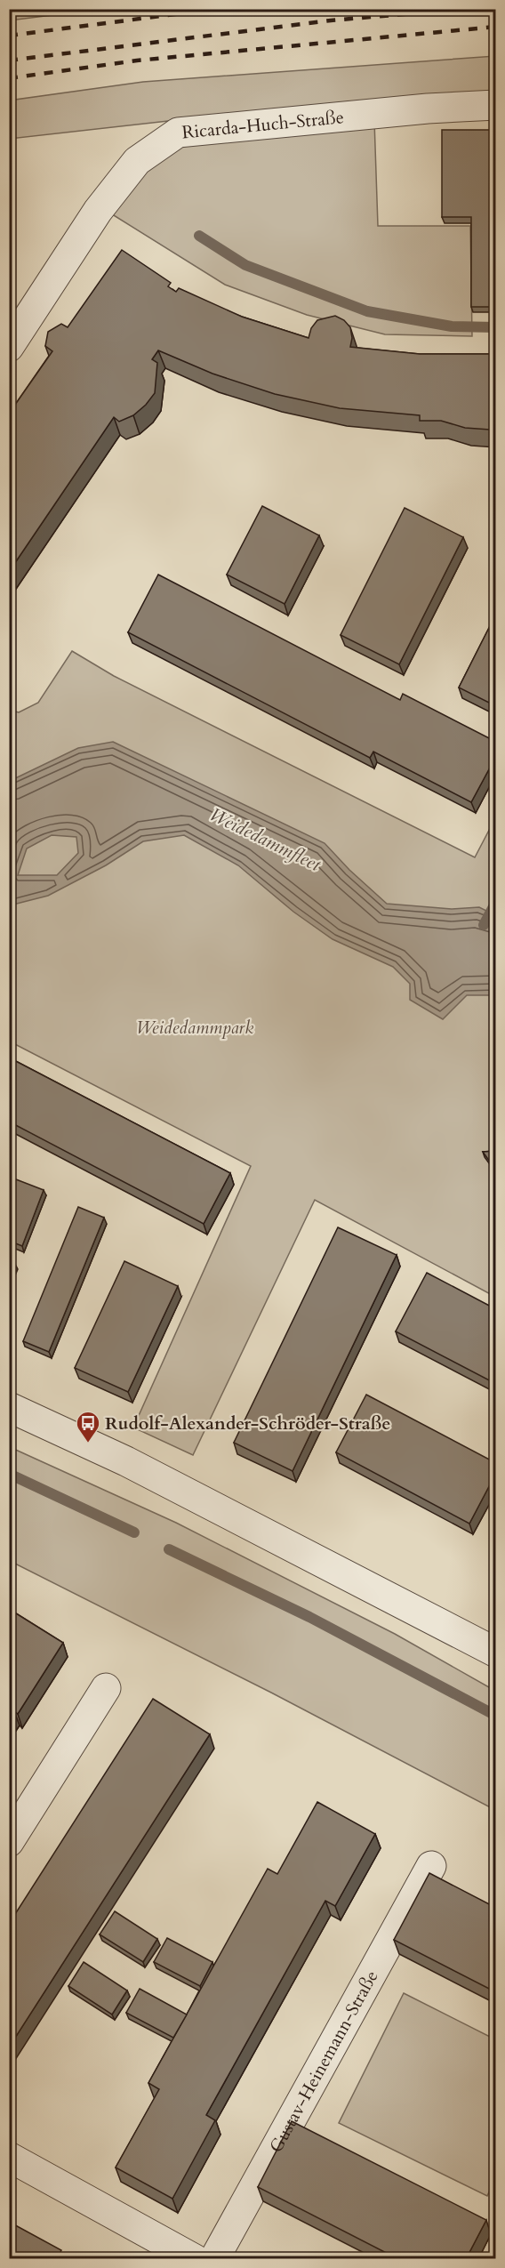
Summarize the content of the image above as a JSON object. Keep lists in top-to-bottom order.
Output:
{
  "streets": {
    "street": ["Ricarda-Huch-Straße", "Gustav-Heinemann-Straße"]
  },
  "water": ["Weidedammfleet"],
  "parks": ["Weidedammpark"],
  "places": {
    "bus stop": ["Rudolf-Alexander-Schröder-Straße"]
  }
}
